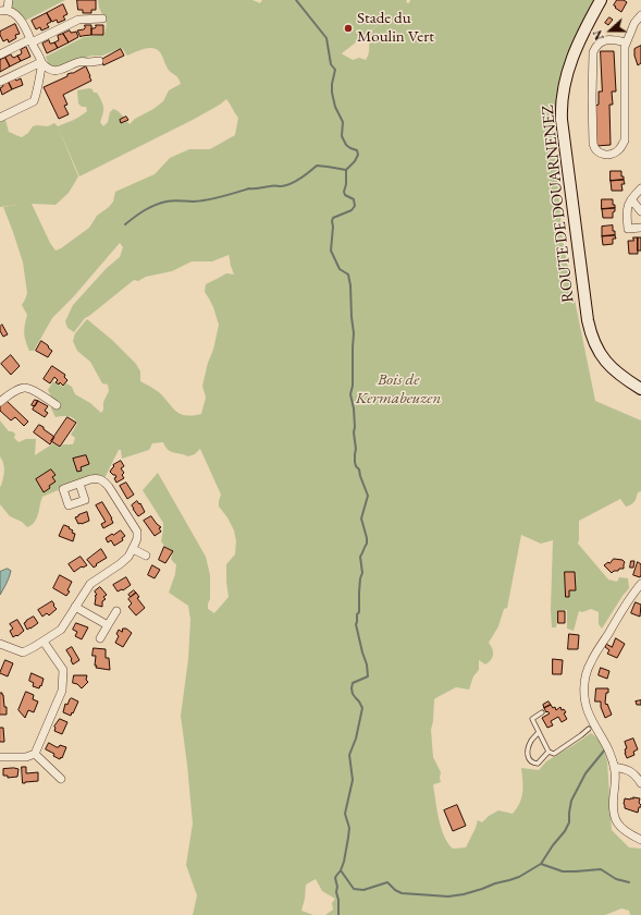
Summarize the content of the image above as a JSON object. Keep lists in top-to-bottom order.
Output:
{
  "streets": {
    "main road": ["ROUTE DE DOUARNENEZ"]
  },
  "parks": ["Bois de Kermabeuzen"],
  "places": ["Stade du Moulin Vert"],
  "north": "left"
}
